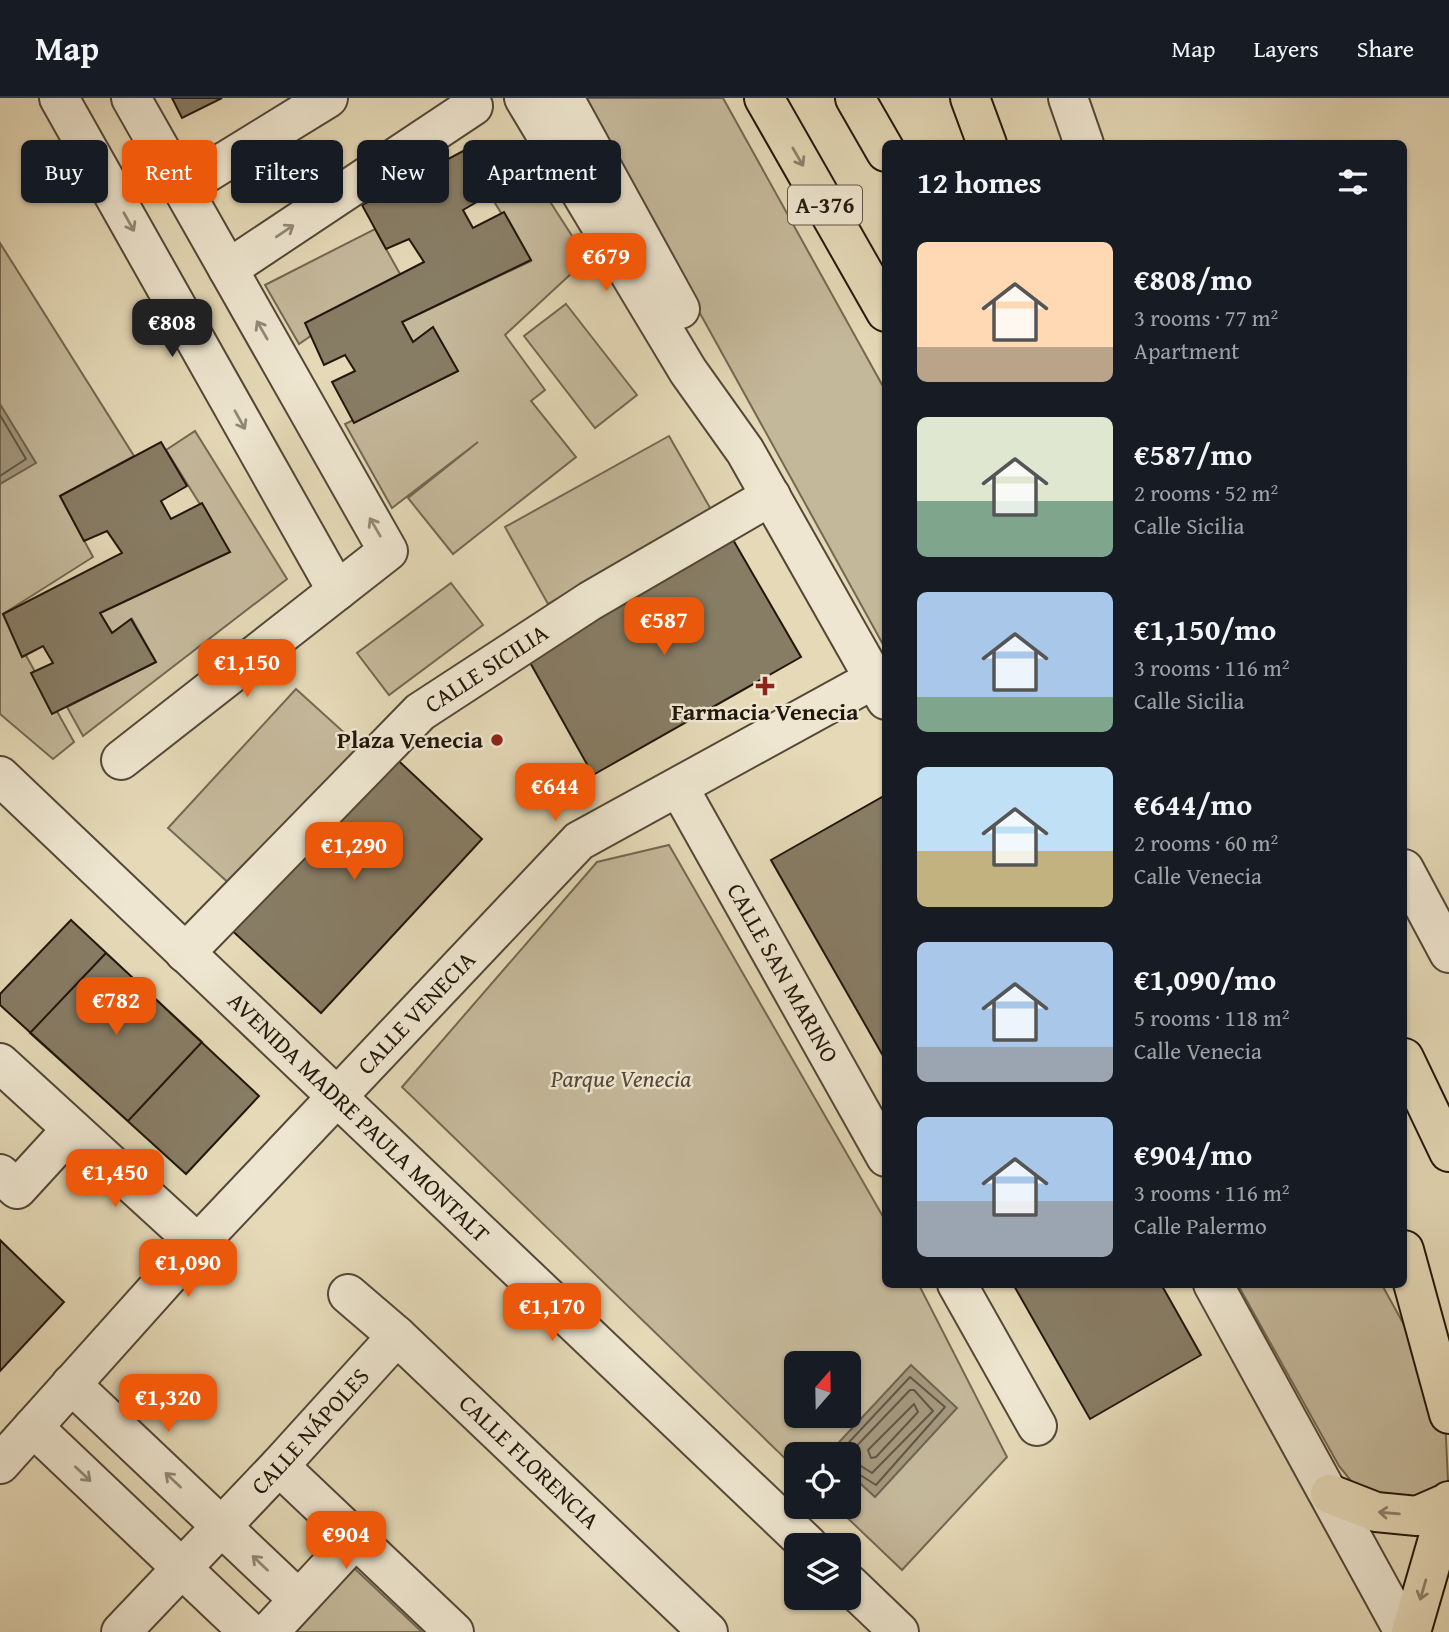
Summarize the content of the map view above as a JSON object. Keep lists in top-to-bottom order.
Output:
{
  "streets": {
    "highway": ["A-376"],
    "street": [
      "CALLE SICILIA",
      "CALLE SAN MARINO",
      "CALLE VENECIA",
      "AVENIDA MADRE PAULA MONTALT",
      "CALLE NÁPOLES",
      "CALLE FLORENCIA"
    ]
  },
  "crossings": [
    ["CALLE SICILIA", "AVENIDA MADRE PAULA MONTALT"],
    ["CALLE SAN MARINO", "CALLE VENECIA"],
    ["CALLE VENECIA", "AVENIDA MADRE PAULA MONTALT"],
    ["CALLE NÁPOLES", "CALLE FLORENCIA"]
  ],
  "parks": ["Parque Venecia"],
  "places": {
    "health": ["Farmacia Venecia"],
    "other": ["Plaza Venecia"]
  },
  "north": "top",
  "page": {
    "header": "Map",
    "nav": ["Map", "Layers", "Share"],
    "chip": [
      "Buy",
      "Rent",
      "Filters",
      "New",
      "Apartment"
    ],
    "heading": "12 homes",
    "list": [
      {
        "name": "€808/mo",
        "note": "3 rooms · 77 m² · Apartment"
      },
      {
        "name": "€587/mo",
        "note": "2 rooms · 52 m² · Calle Sicilia"
      },
      {
        "name": "€1,150/mo",
        "note": "3 rooms · 116 m² · Calle Sicilia"
      },
      {
        "name": "€644/mo",
        "note": "2 rooms · 60 m² · Calle Venecia"
      },
      {
        "name": "€1,090/mo",
        "note": "5 rooms · 118 m² · Calle Venecia"
      },
      {
        "name": "€904/mo",
        "note": "3 rooms · 116 m² · Calle Palermo"
      }
    ],
    "price": [
      "€679",
      "€808",
      "€587",
      "€1,150",
      "€644",
      "€1,290",
      "€782",
      "€1,450",
      "€1,090",
      "€1,170",
      "€1,320",
      "€904"
    ]
  }
}
